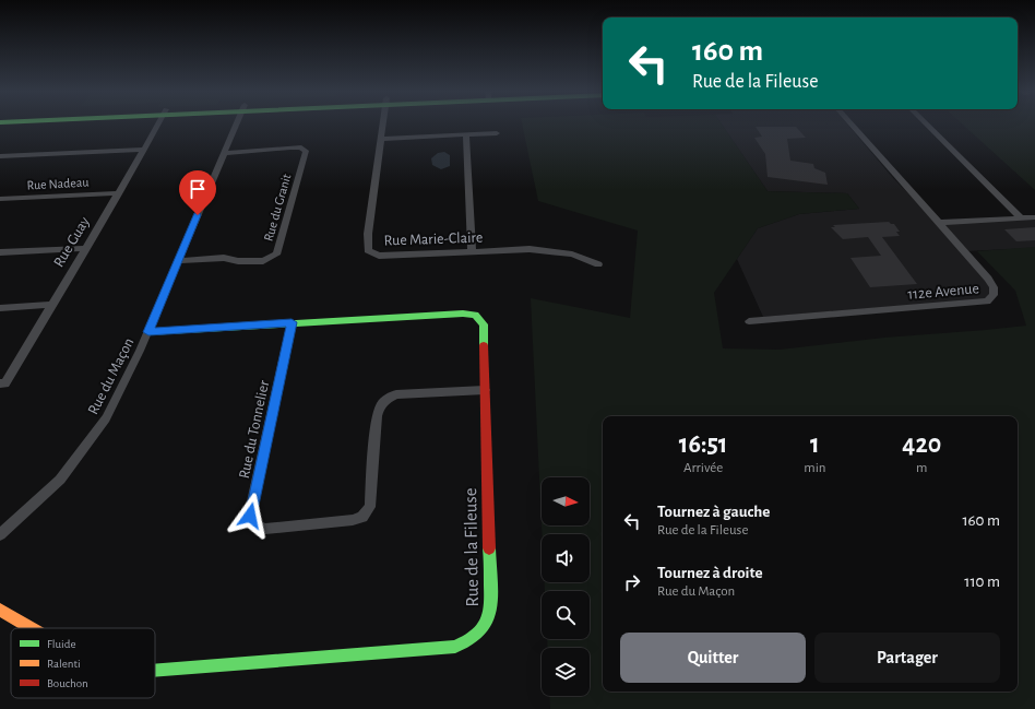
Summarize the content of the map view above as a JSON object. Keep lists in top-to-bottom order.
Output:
{
  "streets": {
    "street": [
      "Rue Nadeau",
      "Rue du Granit",
      "Rue Marie-Claire",
      "Rue Guay",
      "112e Avenue",
      "Rue du Maçon",
      "Rue du Tonnelier",
      "Rue de la Fileuse"
    ]
  },
  "crossings": [
    ["Rue Nadeau", "Rue Guay"],
    ["Rue du Granit", "Rue du Maçon"],
    ["Rue du Maçon", "Rue de la Fileuse"],
    ["Rue du Tonnelier", "Rue de la Fileuse"]
  ],
  "legend": ["Fluide", "Ralenti", "Bouchon"],
  "north": "right",
  "page": {
    "turn": ["160 m", "Rue de la Fileuse"],
    "eta": [
      "16:51",
      "Arrivée",
      "1",
      "min",
      "420",
      "m"
    ],
    "list": [
      {
        "name": "Tournez à gauche",
        "note": "Rue de la Fileuse",
        "value": "160 m"
      },
      {
        "name": "Tournez à droite",
        "note": "Rue du Maçon",
        "value": "110 m"
      }
    ],
    "buttons": ["Quitter", "Partager"]
  }
}
